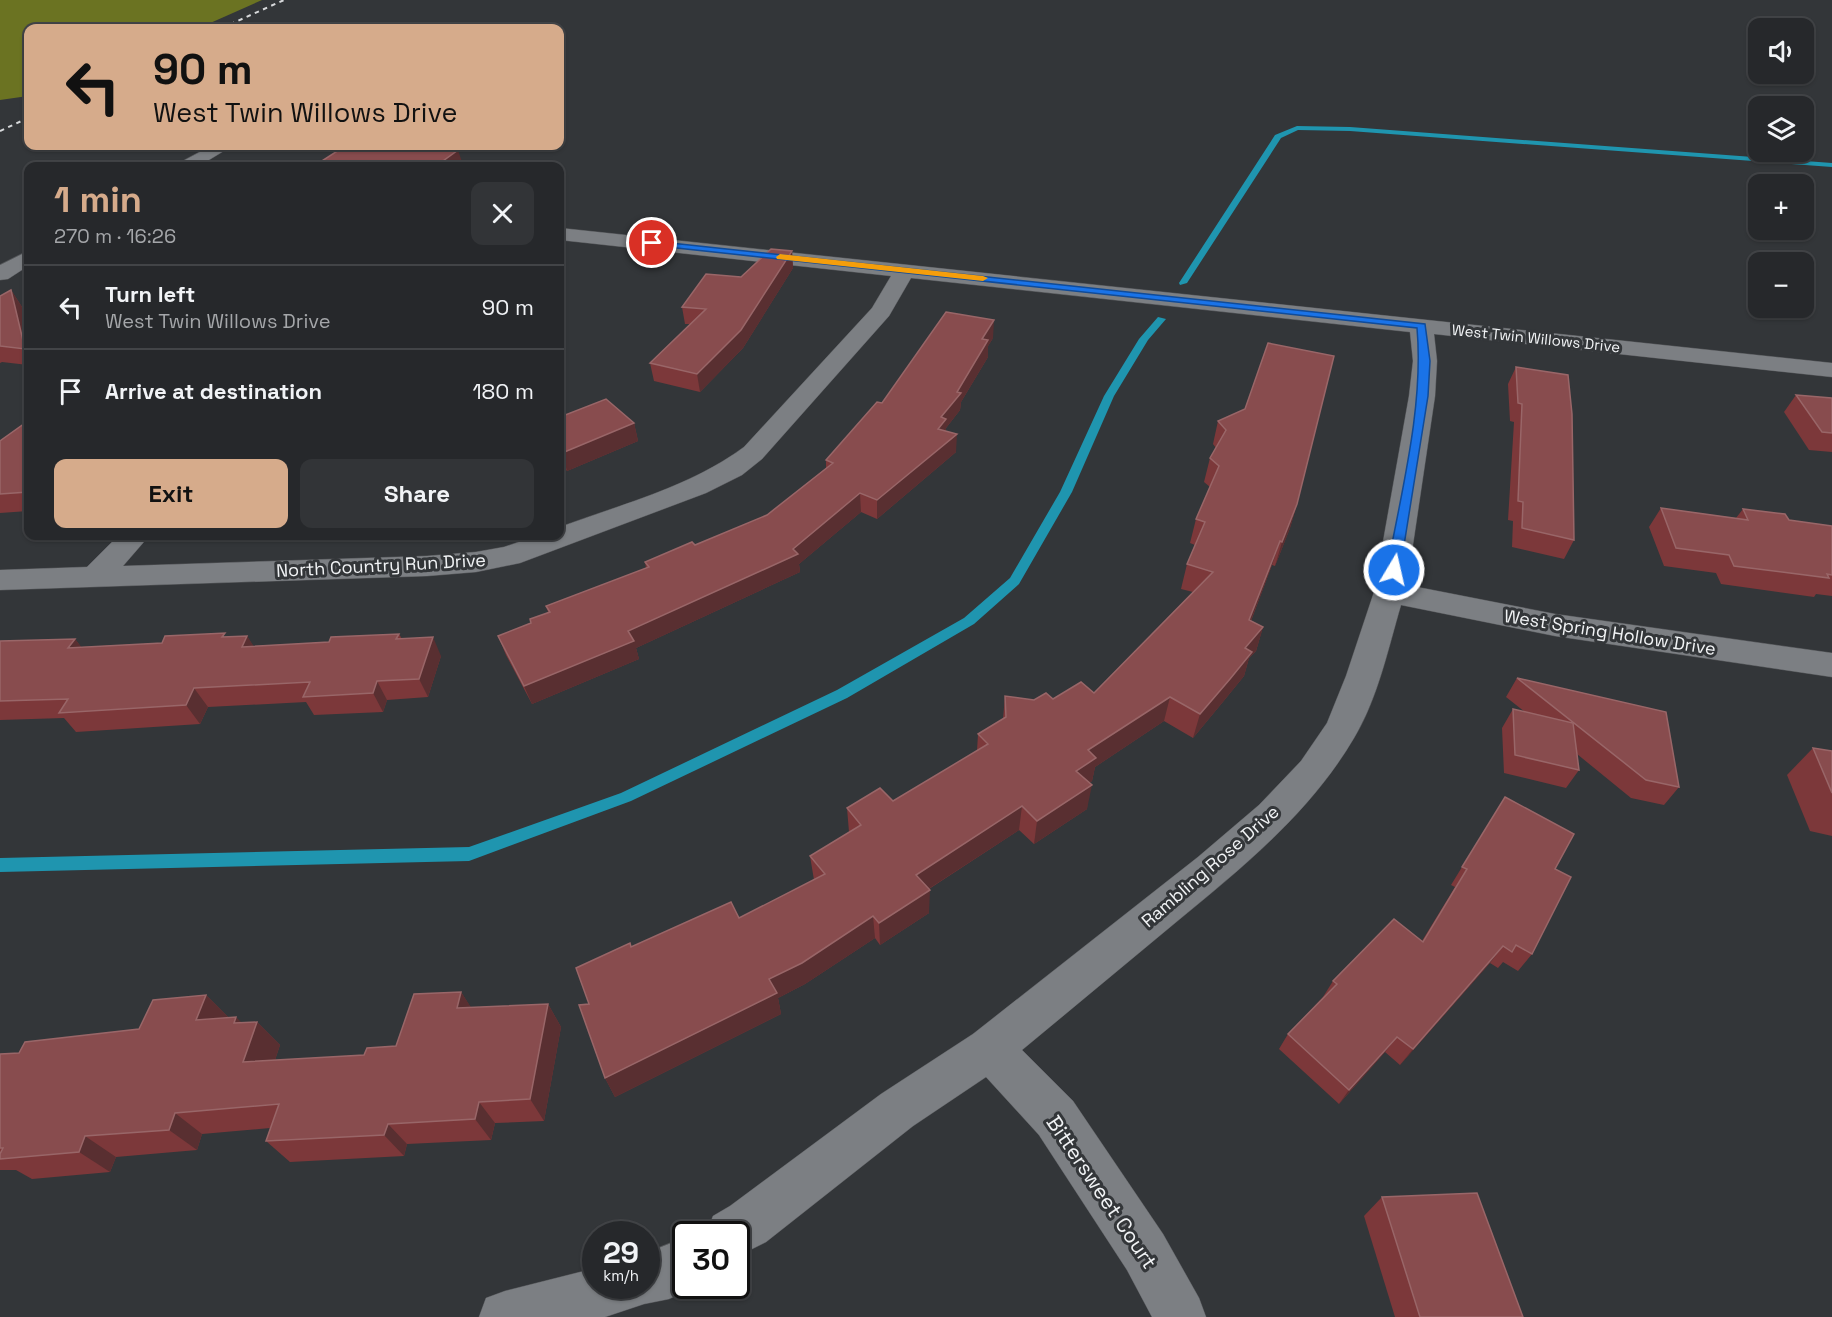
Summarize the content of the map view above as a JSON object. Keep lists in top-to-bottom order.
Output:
{
  "streets": {
    "street": [
      "West Twin Willows Drive",
      "North Country Run Drive",
      "West Spring Hollow Drive",
      "Rambling Rose Drive",
      "Bittersweet Court"
    ]
  },
  "crossings": [
    ["West Twin Willows Drive", "North Country Run Drive"],
    ["West Twin Willows Drive", "Rambling Rose Drive"],
    ["West Spring Hollow Drive", "Rambling Rose Drive"],
    ["Rambling Rose Drive", "Bittersweet Court"]
  ],
  "page": {
    "map_buttons": ["+", "−"],
    "turn": ["90 m", "West Twin Willows Drive"],
    "heading": ["1 min", "270 m · 16:26"],
    "list": [
      {
        "name": "Turn left",
        "note": "West Twin Willows Drive",
        "value": "90 m"
      },
      {
        "name": "Arrive at destination",
        "value": "180 m"
      }
    ],
    "buttons": ["Exit", "Share"],
    "speed": "29 km/h",
    "limit": "30"
  }
}
